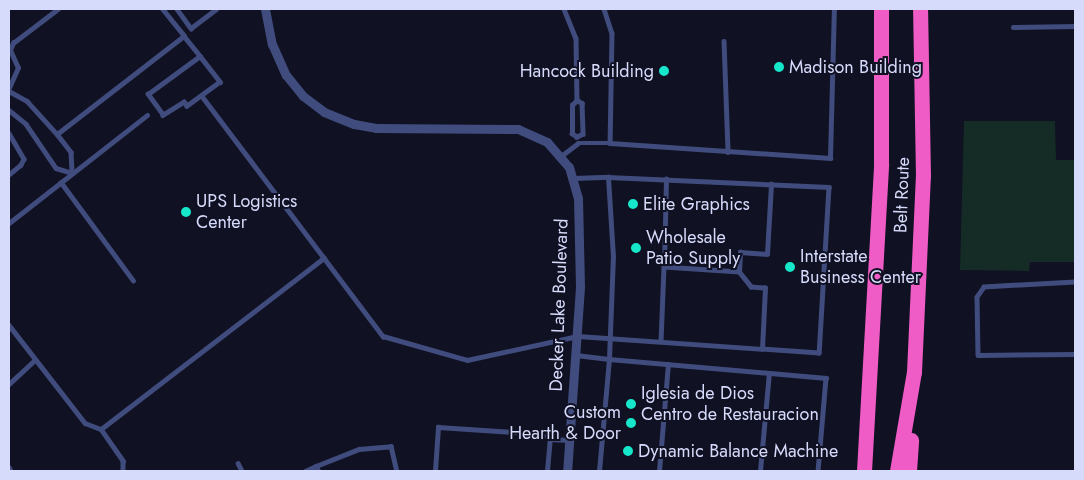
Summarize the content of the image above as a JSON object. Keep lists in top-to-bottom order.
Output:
{
  "streets": {
    "highway": ["Belt Route"],
    "street": ["Decker Lake Boulevard"]
  },
  "places": [
    "Madison Building",
    "Hancock Building",
    "Elite Graphics",
    "UPS Logistics Center",
    "Wholesale Patio Supply",
    "Interstate Business Center",
    "Iglesia de Dios Centro de Restauracion",
    "Custom Hearth & Door",
    "Dynamic Balance Machine"
  ]
}
